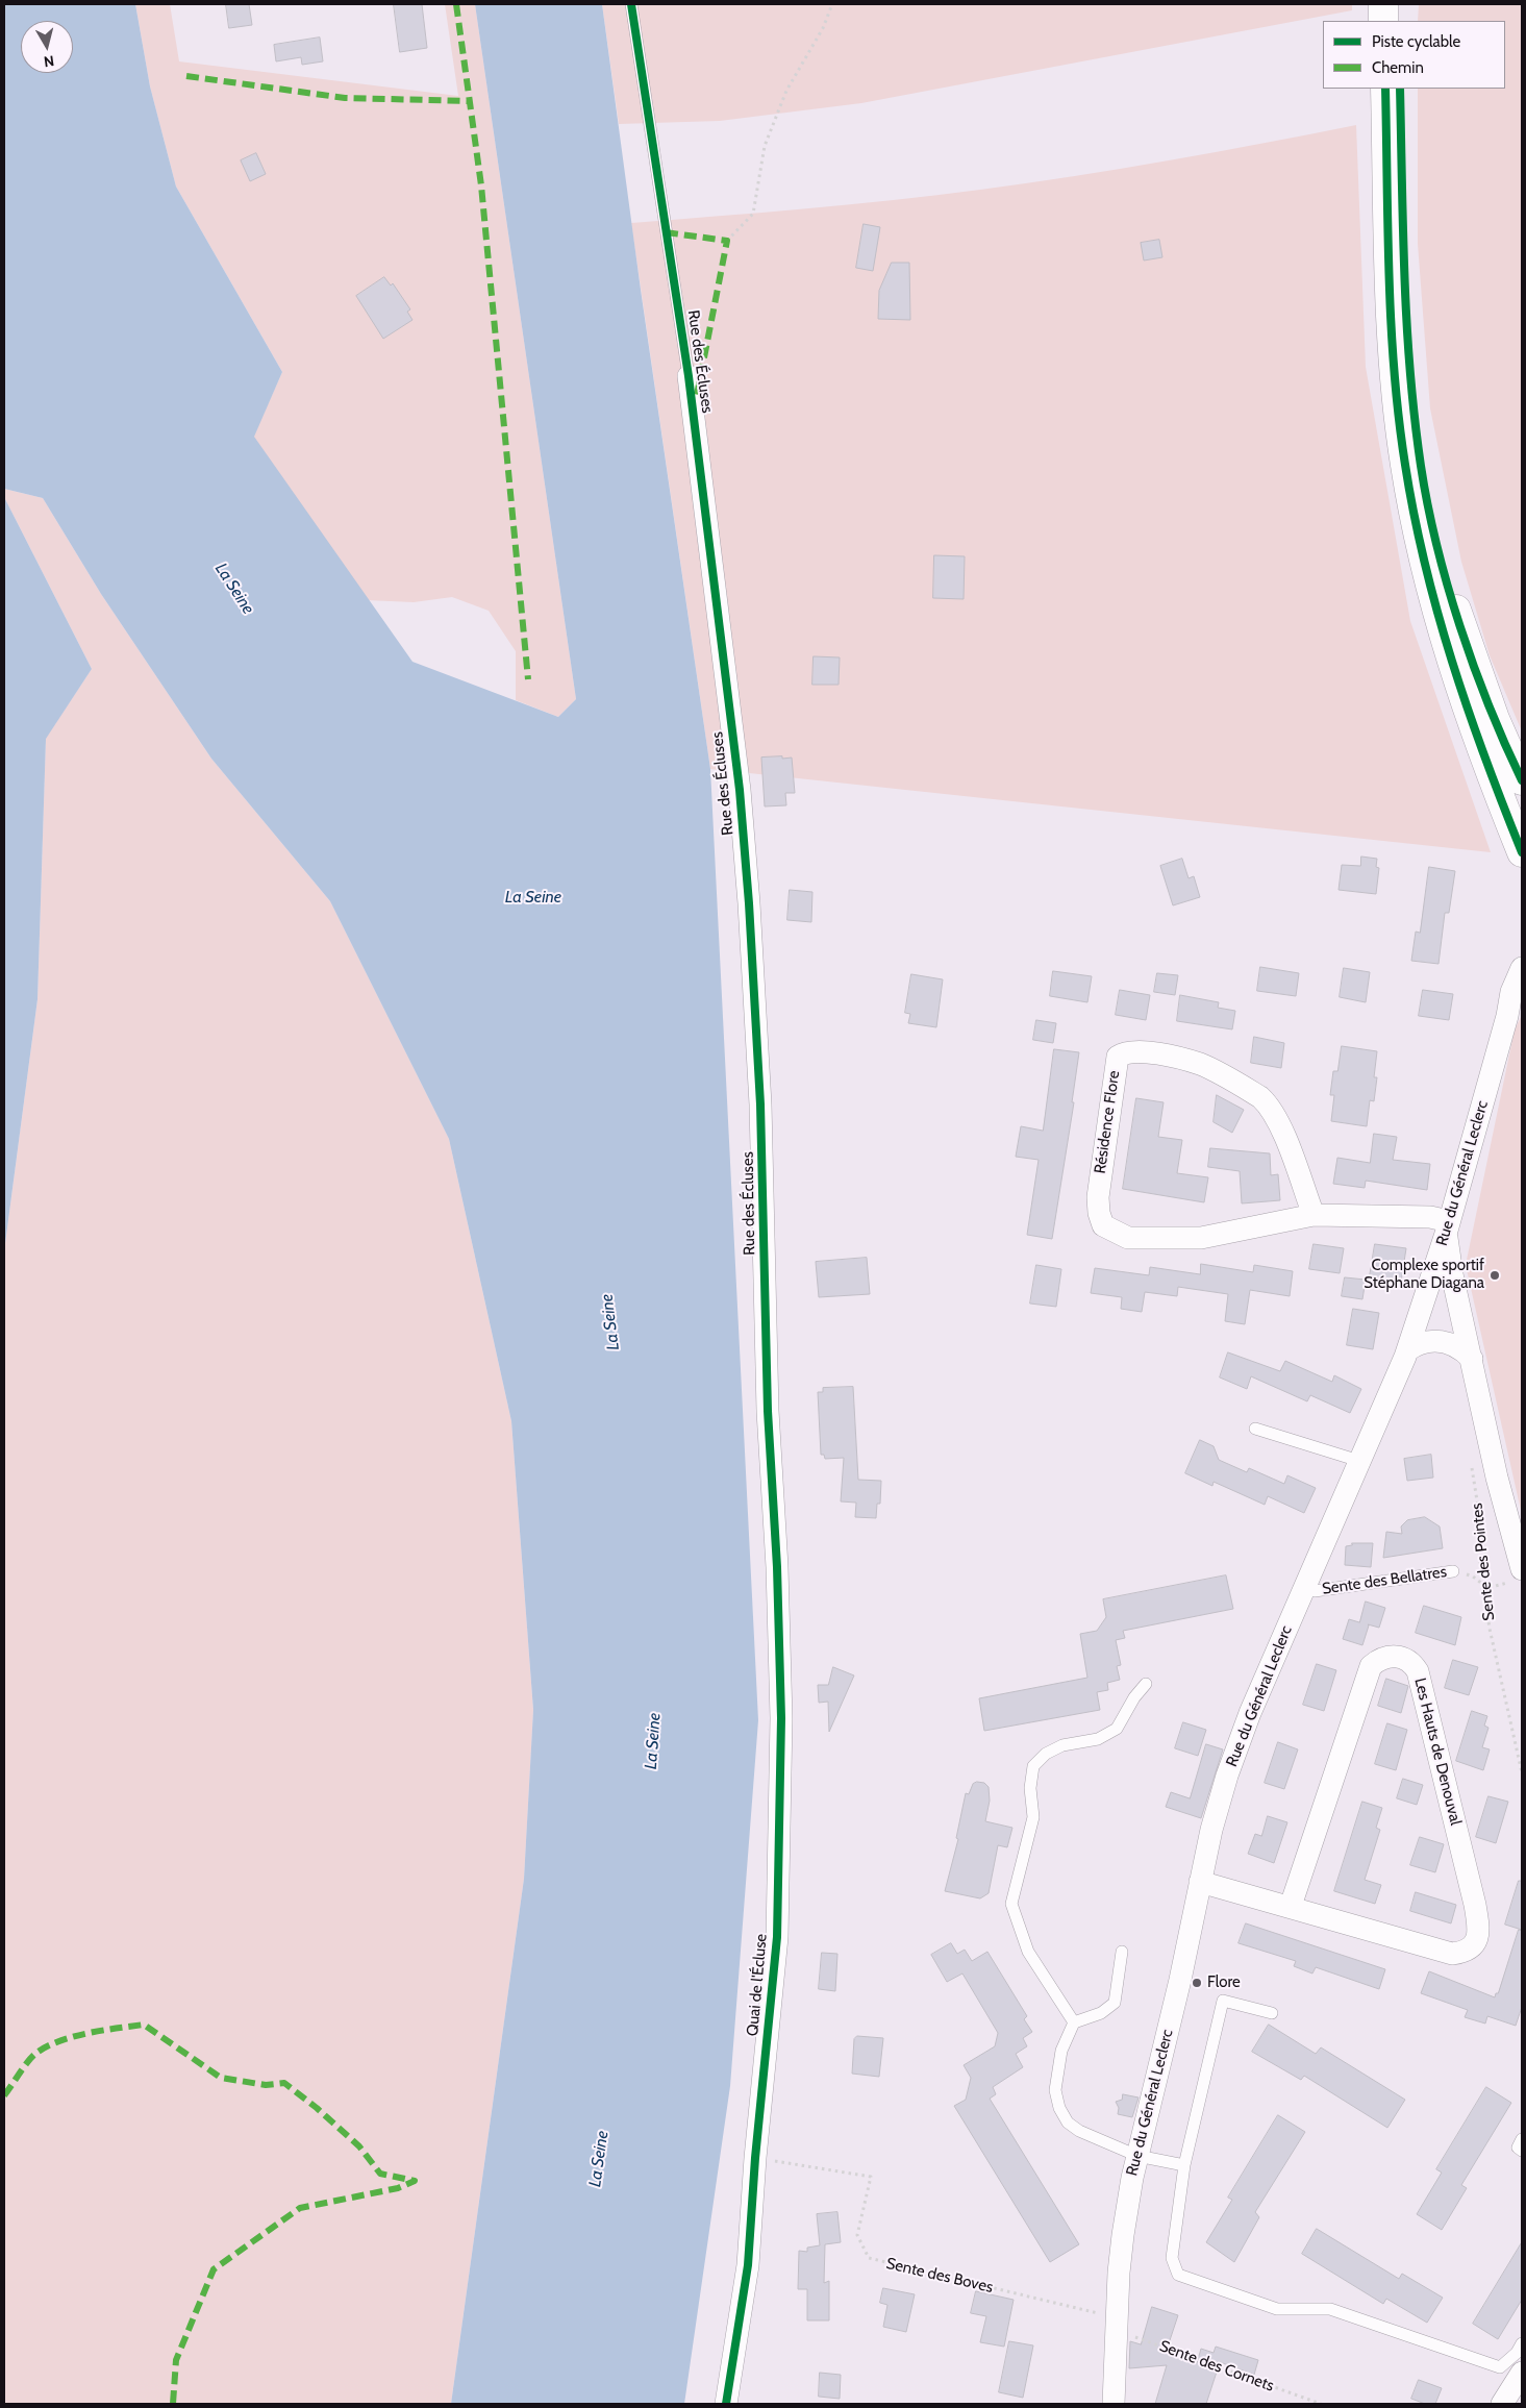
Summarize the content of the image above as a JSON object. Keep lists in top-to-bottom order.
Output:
{
  "streets": {
    "street": [
      "Rue des Écluses",
      "Résidence Flore",
      "Rue du Général Leclerc",
      "Les Hauts de Denouval",
      "Quai de l'Écluse"
    ],
    "lane": ["Sente des Bellatres"],
    "path": ["Sente des Pointes", "Sente des Boves", "Sente des Cornets"]
  },
  "crossings": [
    ["Rue des Écluses", "Quai de l'Écluse"],
    ["Résidence Flore", "Rue du Général Leclerc"],
    ["Rue du Général Leclerc", "Sente des Bellatres"],
    ["Rue du Général Leclerc", "Les Hauts de Denouval"],
    ["Rue du Général Leclerc", "Sente des Boves"],
    ["Rue du Général Leclerc", "Sente des Cornets"],
    ["Sente des Pointes", "Sente des Bellatres"],
    ["Quai de l'Écluse", "Sente des Boves"],
    ["Sente des Boves", "Sente des Cornets"]
  ],
  "water": ["La Seine"],
  "places": ["Complexe sportif Stéphane Diagana", "Flore"],
  "legend": ["Piste cyclable", "Chemin"],
  "north": "bottom"
}
